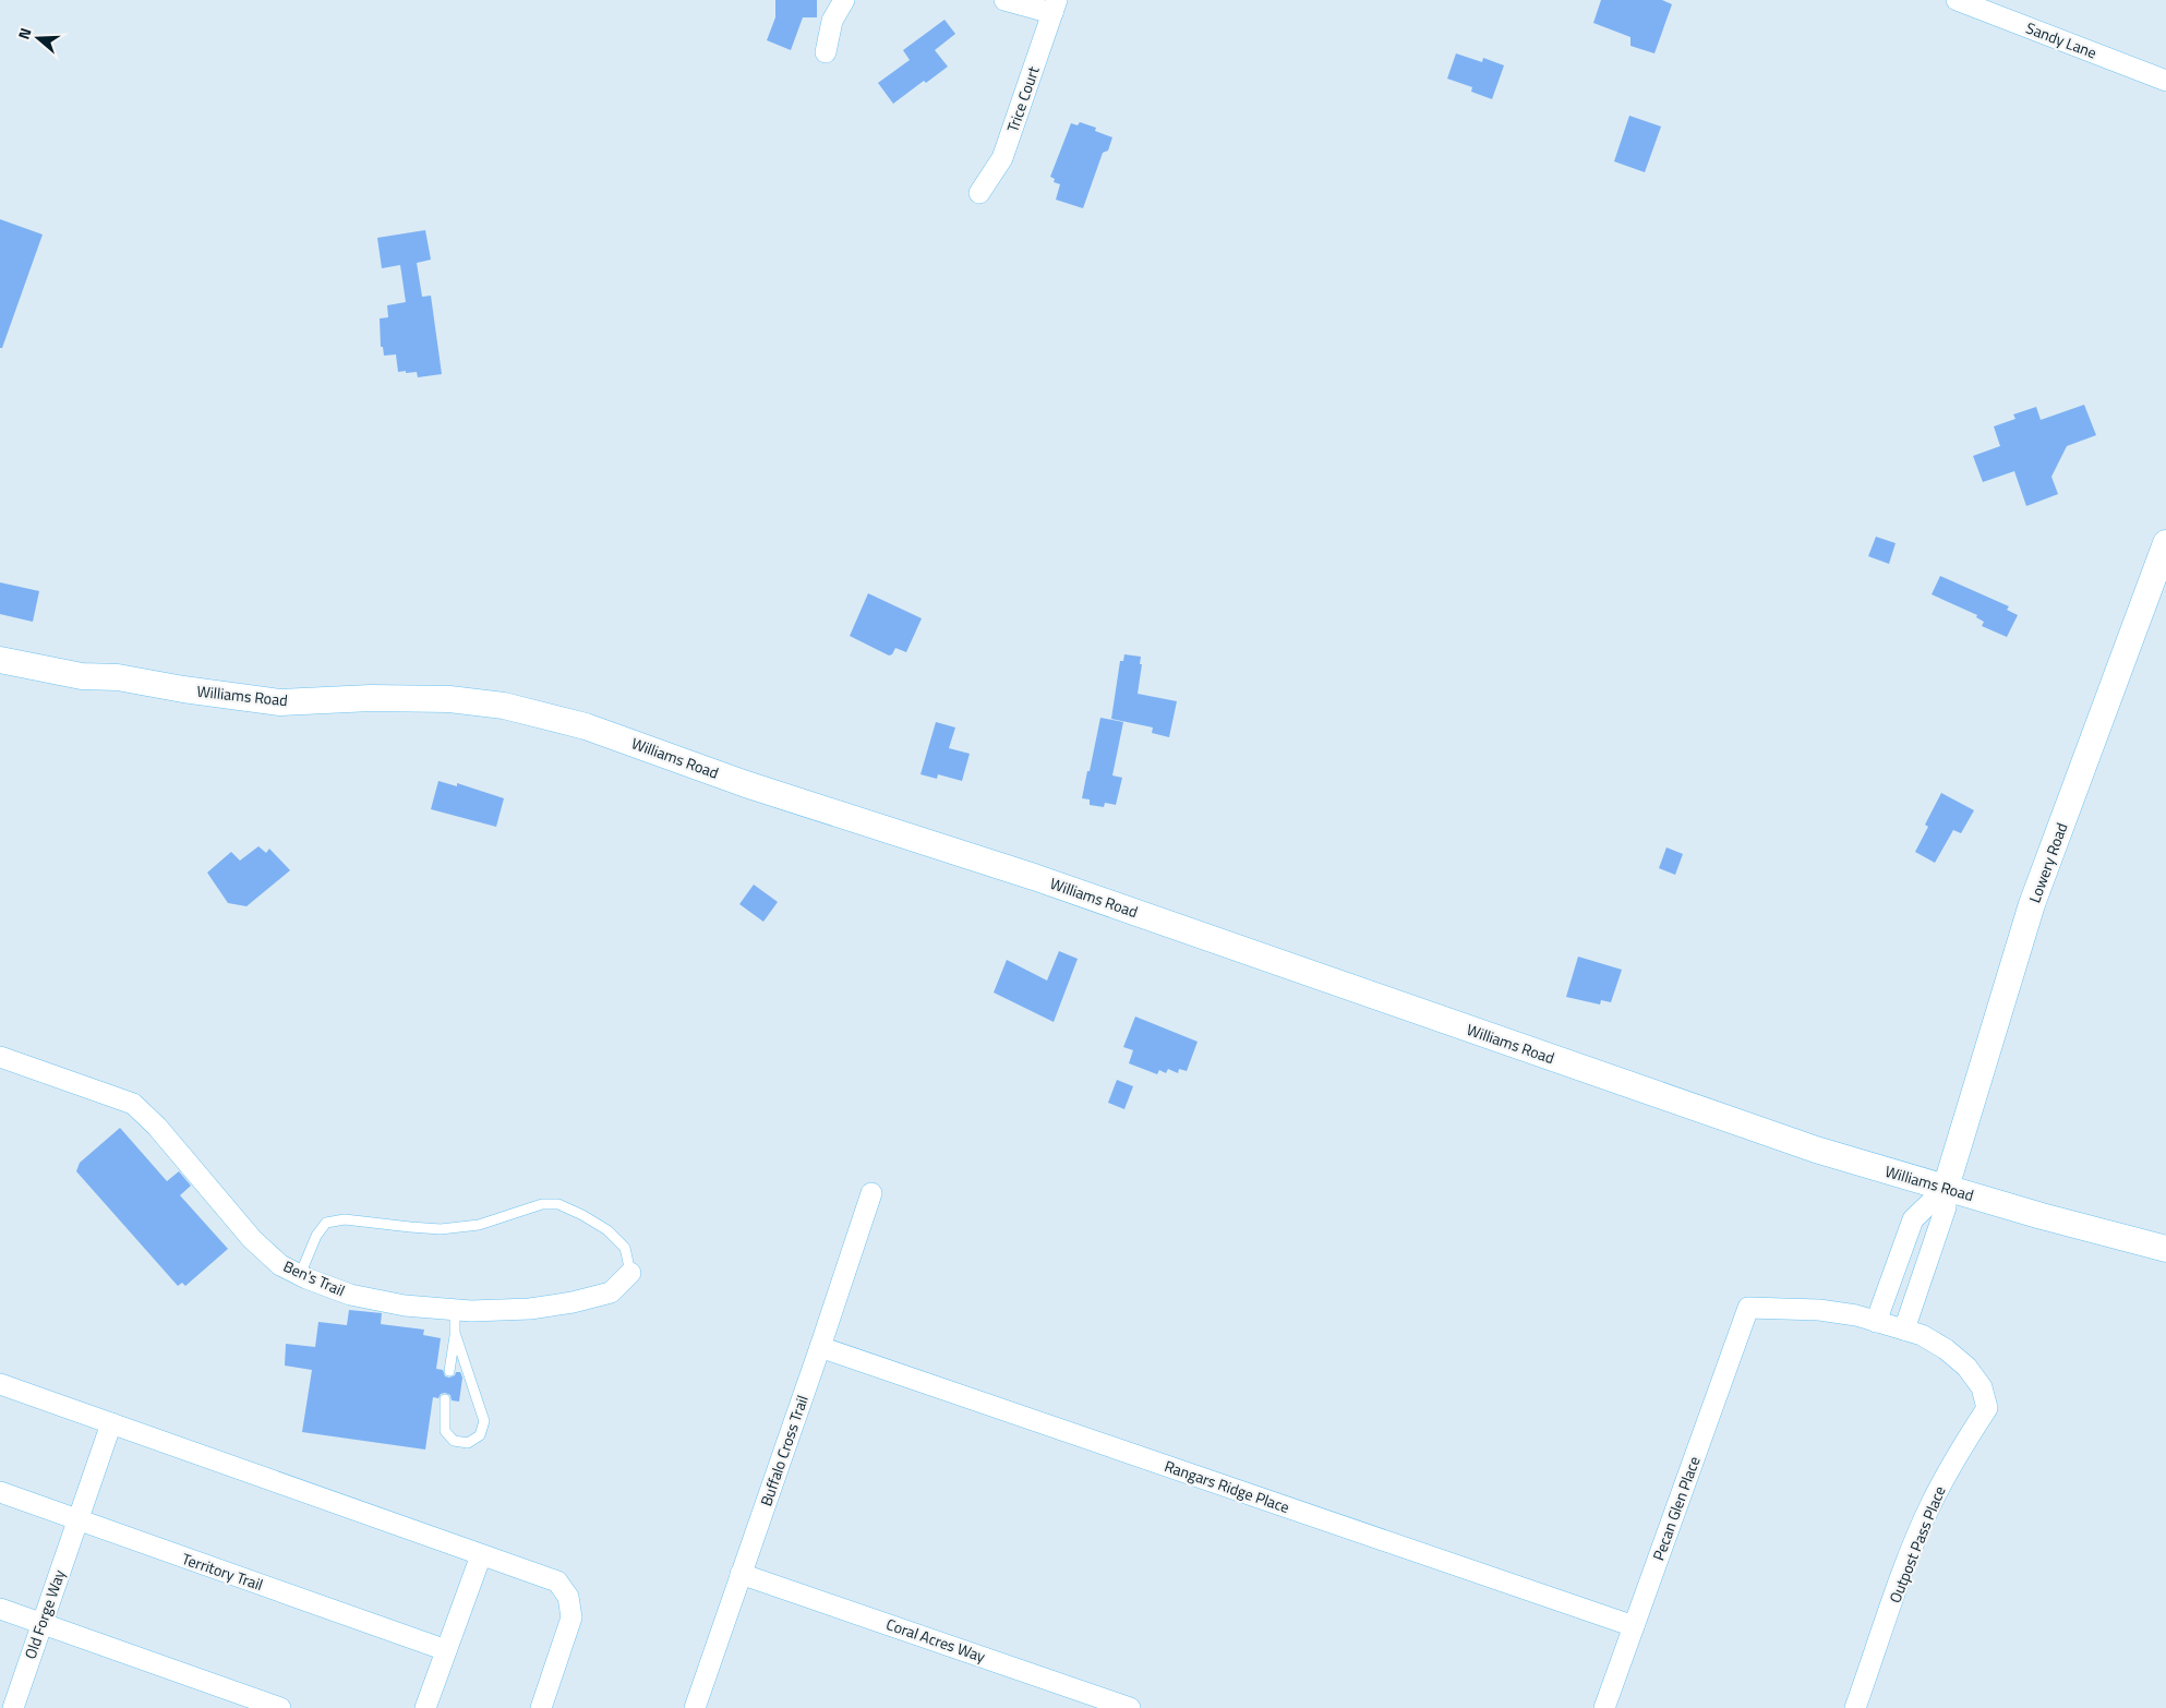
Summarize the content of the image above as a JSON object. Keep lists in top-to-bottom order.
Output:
{
  "streets": {
    "street": [
      "Sandy Lane",
      "Trice Court",
      "Williams Road",
      "Lowery Road",
      "Ben's Trail",
      "Buffalo Cross Trail",
      "Rangars Ridge Place",
      "Pecan Glen Place",
      "Outpost Pass Place",
      "Territory Trail",
      "Old Forge Way",
      "Coral Acres Way"
    ]
  },
  "crossings": [
    ["Williams Road", "Lowery Road"],
    ["Lowery Road", "Pecan Glen Place"],
    ["Lowery Road", "Outpost Pass Place"],
    ["Buffalo Cross Trail", "Rangars Ridge Place"],
    ["Buffalo Cross Trail", "Coral Acres Way"],
    ["Rangars Ridge Place", "Pecan Glen Place"],
    ["Territory Trail", "Old Forge Way"]
  ],
  "north": "left"
}
